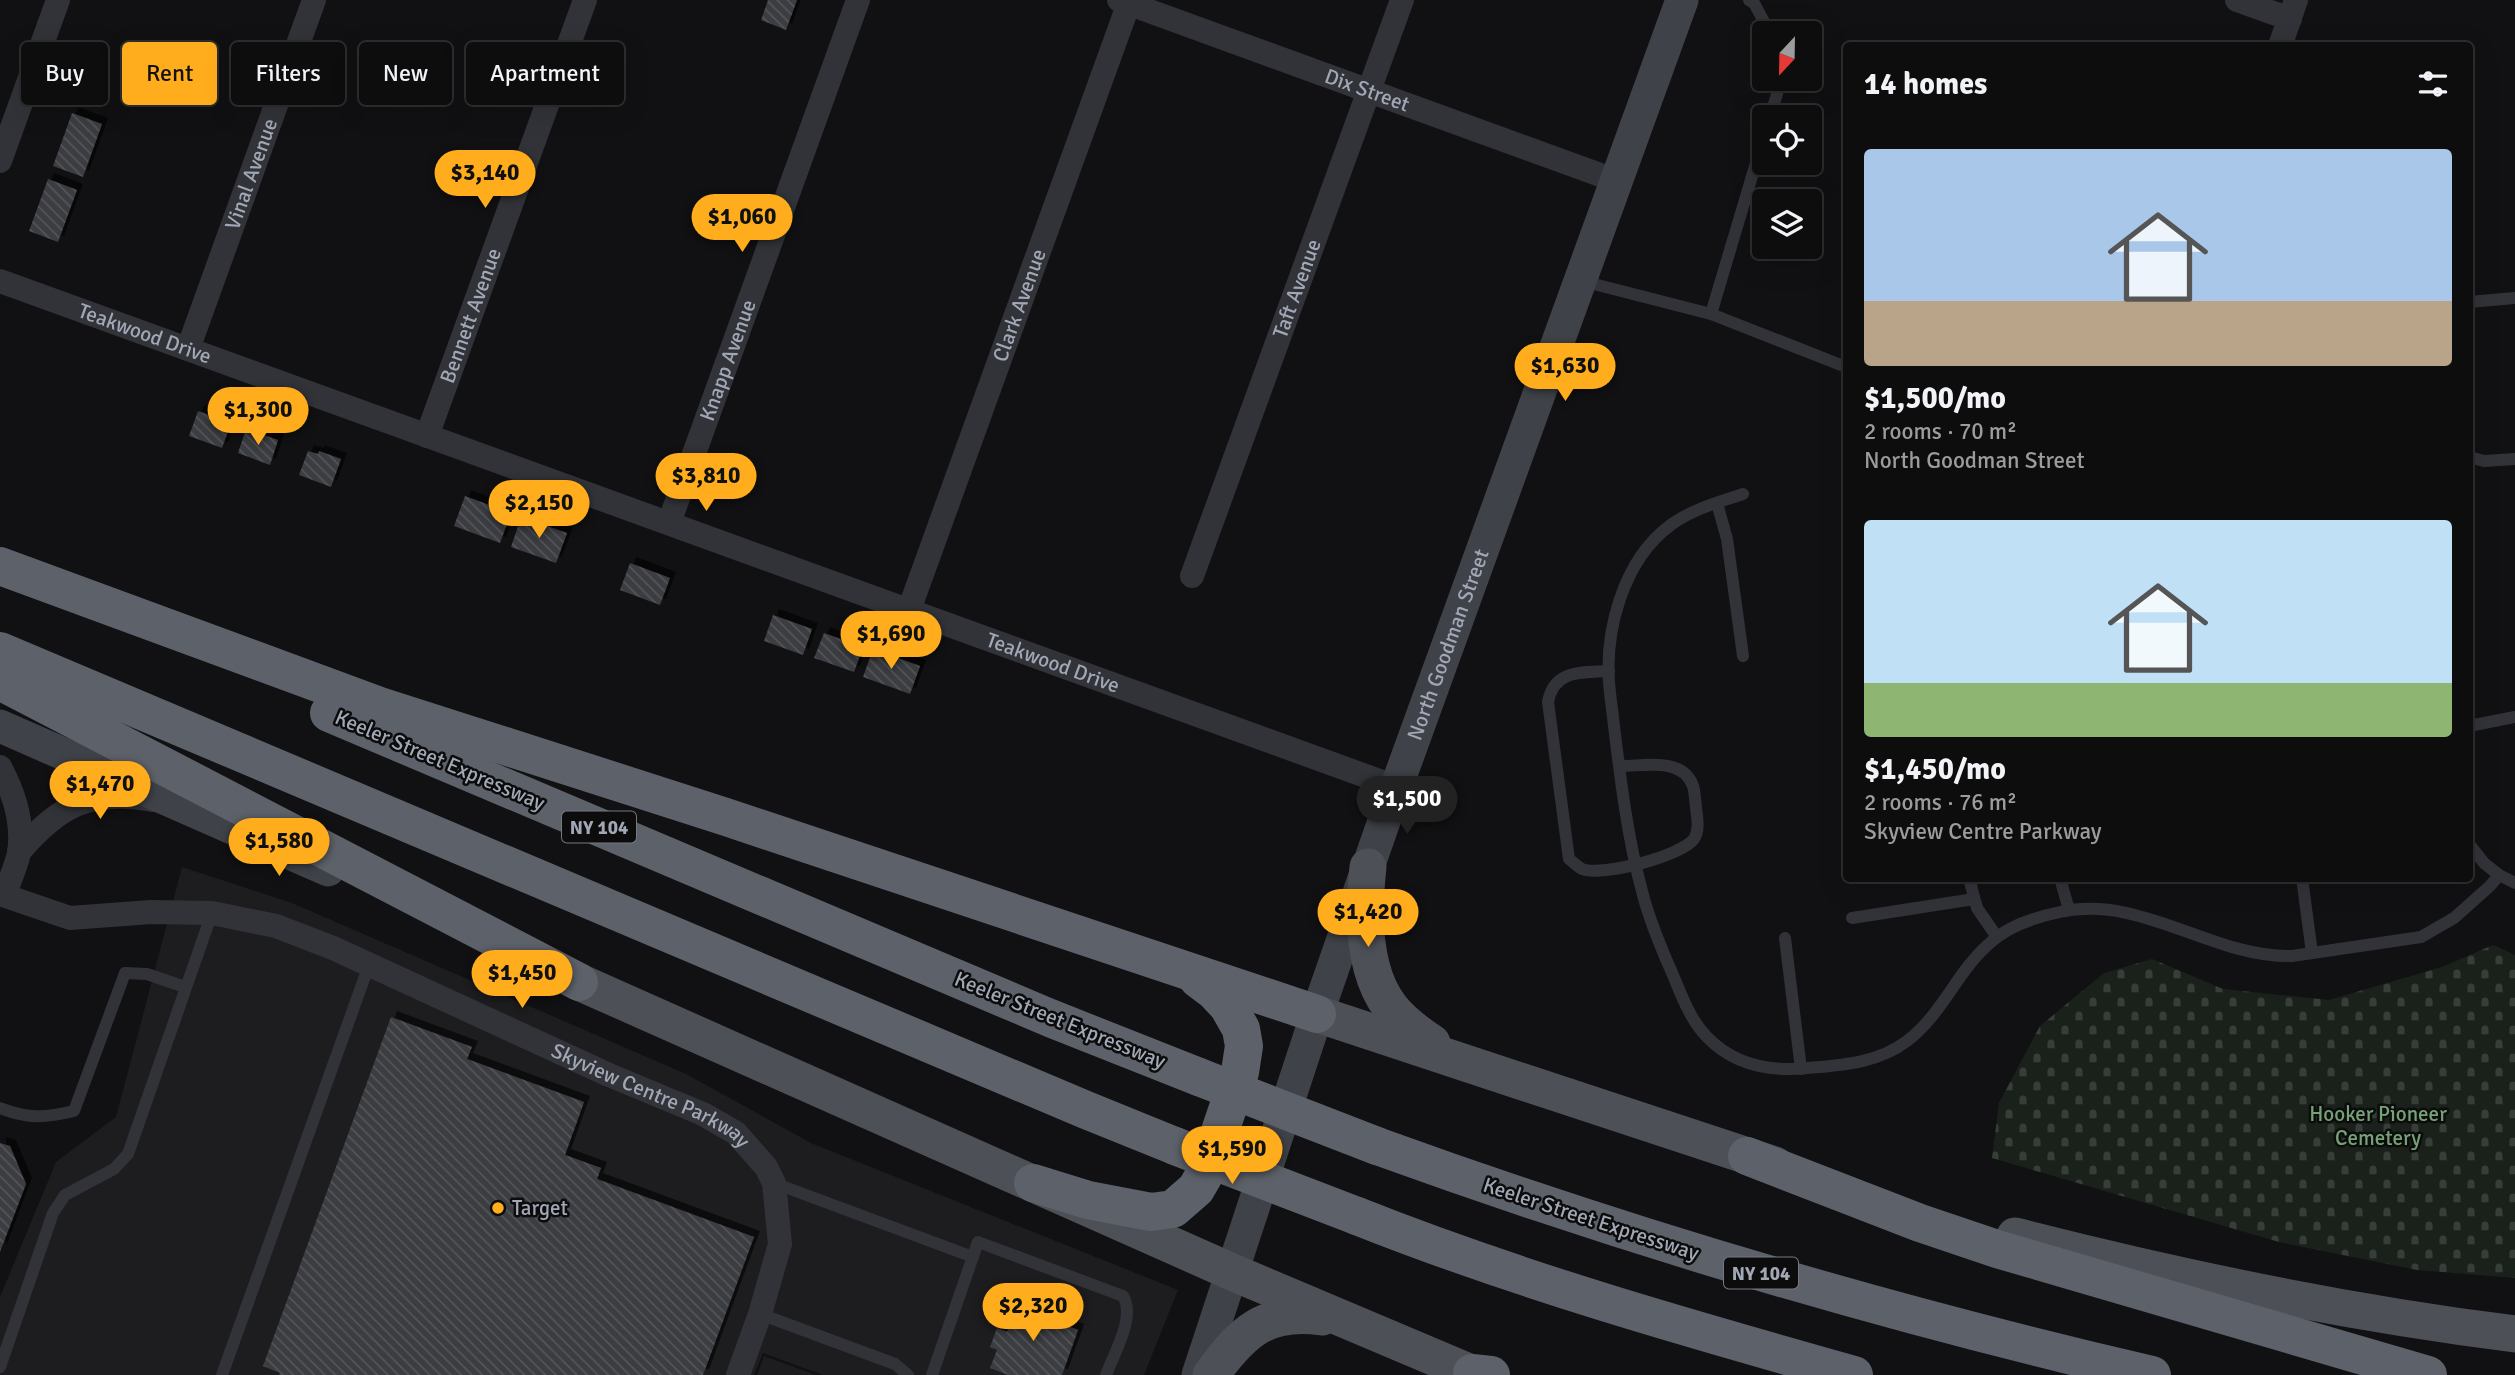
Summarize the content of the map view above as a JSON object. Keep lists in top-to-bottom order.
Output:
{
  "streets": {
    "highway": ["Keeler Street Expressway", "NY 104"],
    "main road": ["North Goodman Street"],
    "street": [
      "Dix Street",
      "Vinal Avenue",
      "Taft Avenue",
      "Clark Avenue",
      "Bennett Avenue",
      "Teakwood Drive",
      "Knapp Avenue",
      "Skyview Centre Parkway"
    ]
  },
  "crossings": [
    ["Dix Street", "Taft Avenue"],
    ["Dix Street", "Clark Avenue"],
    ["Dix Street", "North Goodman Street"],
    ["Vinal Avenue", "Teakwood Drive"],
    ["Clark Avenue", "Teakwood Drive"],
    ["Bennett Avenue", "Teakwood Drive"],
    ["Teakwood Drive", "Knapp Avenue"],
    ["Teakwood Drive", "North Goodman Street"]
  ],
  "parks": ["Hooker Pioneer Cemetery"],
  "places": ["Target"],
  "north": "bottom",
  "page": {
    "chip": [
      "Buy",
      "Rent",
      "Filters",
      "New",
      "Apartment"
    ],
    "heading": "14 homes",
    "list": [
      {
        "name": "$1,500/mo",
        "note": "2 rooms · 70 m² · North Goodman Street"
      },
      {
        "name": "$1,450/mo",
        "note": "2 rooms · 76 m² · Skyview Centre Parkway"
      }
    ],
    "price": [
      "$3,140",
      "$1,060",
      "$1,630",
      "$1,300",
      "$3,810",
      "$2,150",
      "$1,690",
      "$1,470",
      "$1,500",
      "$1,580",
      "$1,420",
      "$1,450",
      "$1,590",
      "$2,320"
    ]
  }
}
